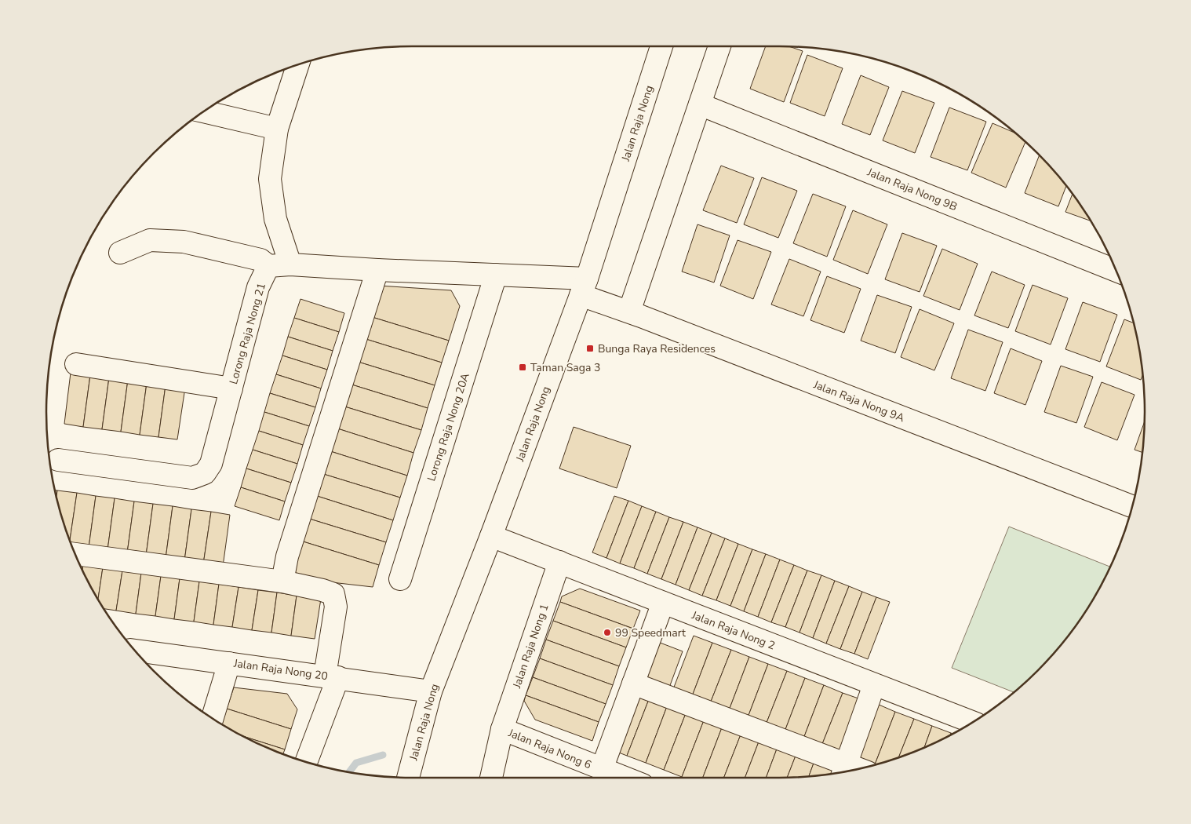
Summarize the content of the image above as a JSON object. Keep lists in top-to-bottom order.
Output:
{
  "streets": {
    "street": [
      "Jalan Raja Nong",
      "Jalan Raja Nong 9B",
      "Lorong Raja Nong 21",
      "Jalan Raja Nong 9A",
      "Lorong Raja Nong 20A",
      "Jalan Raja Nong 2",
      "Jalan Raja Nong 1",
      "Jalan Raja Nong 20",
      "Jalan Raja Nong 6"
    ]
  },
  "crossings": [
    ["Jalan Raja Nong", "Jalan Raja Nong 9A"],
    ["Jalan Raja Nong", "Jalan Raja Nong 2"],
    ["Jalan Raja Nong", "Jalan Raja Nong 20"],
    ["Jalan Raja Nong 2", "Jalan Raja Nong 1"],
    ["Jalan Raja Nong 1", "Jalan Raja Nong 6"]
  ],
  "places": {
    "transit": ["Bunga Raya Residences", "Taman Saga 3"],
    "other": ["99 Speedmart"]
  }
}
